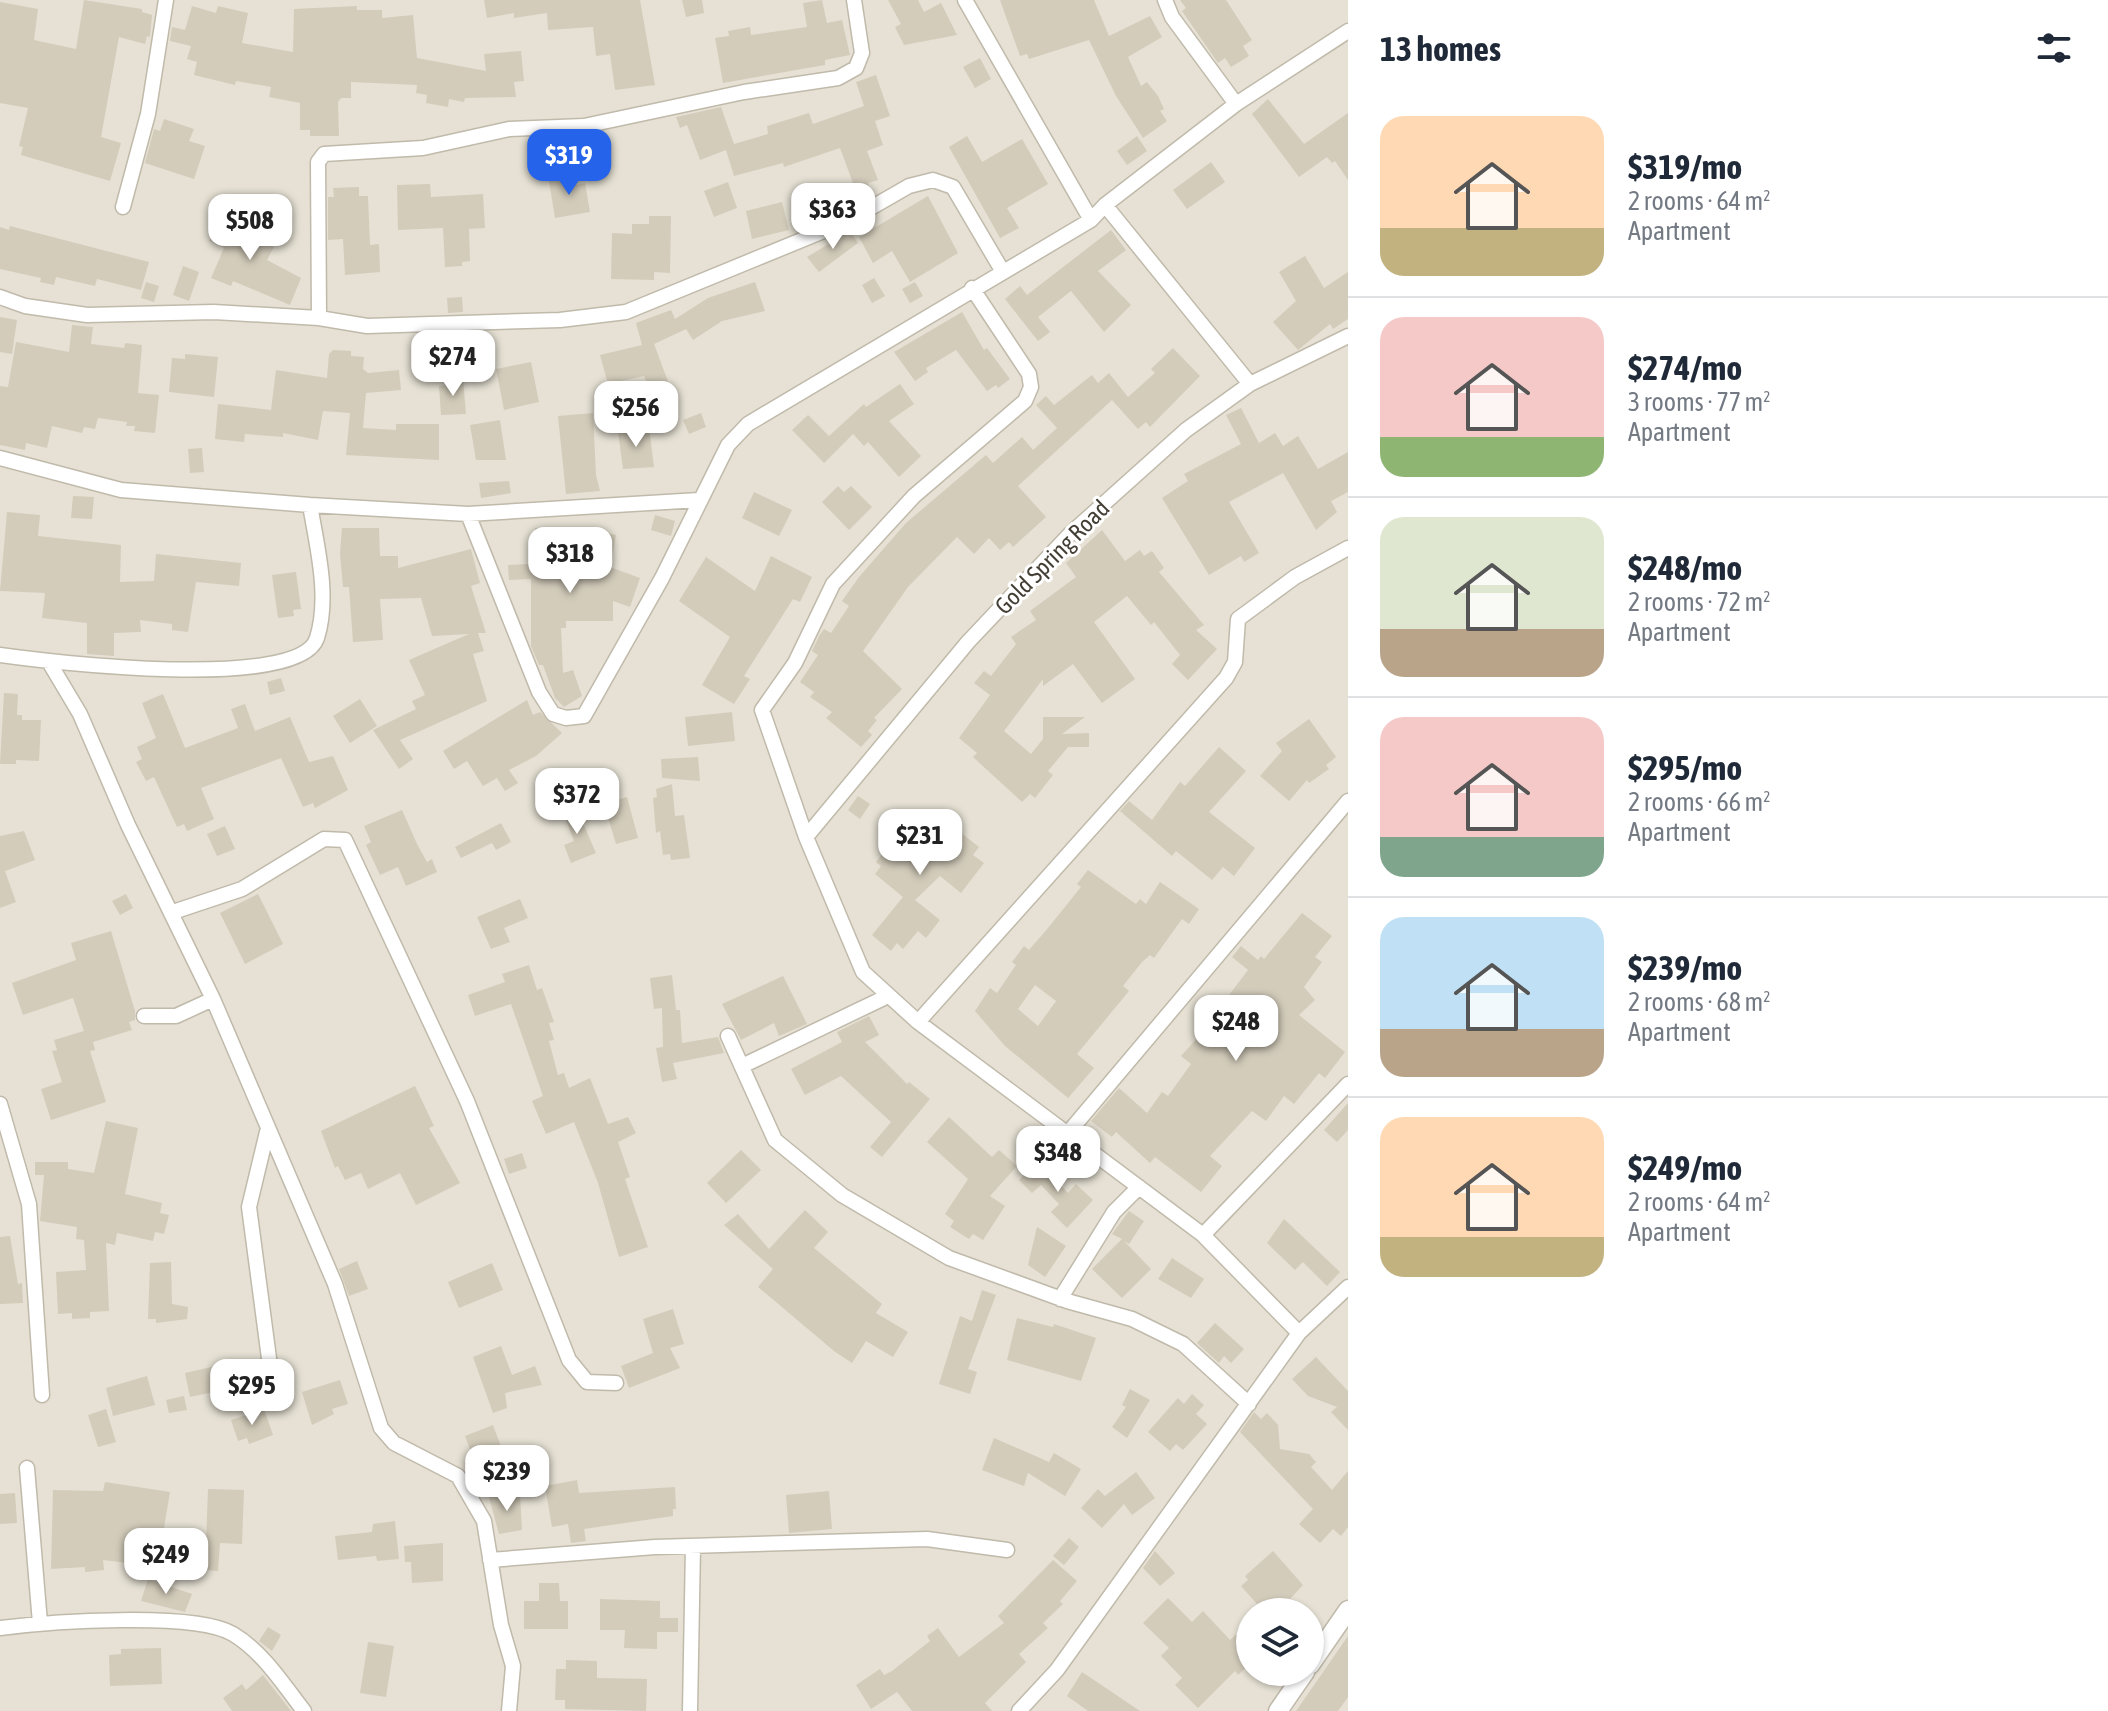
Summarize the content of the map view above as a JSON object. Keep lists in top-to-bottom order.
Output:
{
  "streets": {
    "street": ["Gold Spring Road"]
  },
  "page": {
    "heading": "13 homes",
    "list": [
      {
        "name": "$319/mo",
        "note": "2 rooms · 64 m² · Apartment"
      },
      {
        "name": "$274/mo",
        "note": "3 rooms · 77 m² · Apartment"
      },
      {
        "name": "$248/mo",
        "note": "2 rooms · 72 m² · Apartment"
      },
      {
        "name": "$295/mo",
        "note": "2 rooms · 66 m² · Apartment"
      },
      {
        "name": "$239/mo",
        "note": "2 rooms · 68 m² · Apartment"
      },
      {
        "name": "$249/mo",
        "note": "2 rooms · 64 m² · Apartment"
      }
    ],
    "price": [
      "$319",
      "$363",
      "$508",
      "$274",
      "$256",
      "$318",
      "$372",
      "$231",
      "$248",
      "$348",
      "$295",
      "$239",
      "$249"
    ]
  }
}
